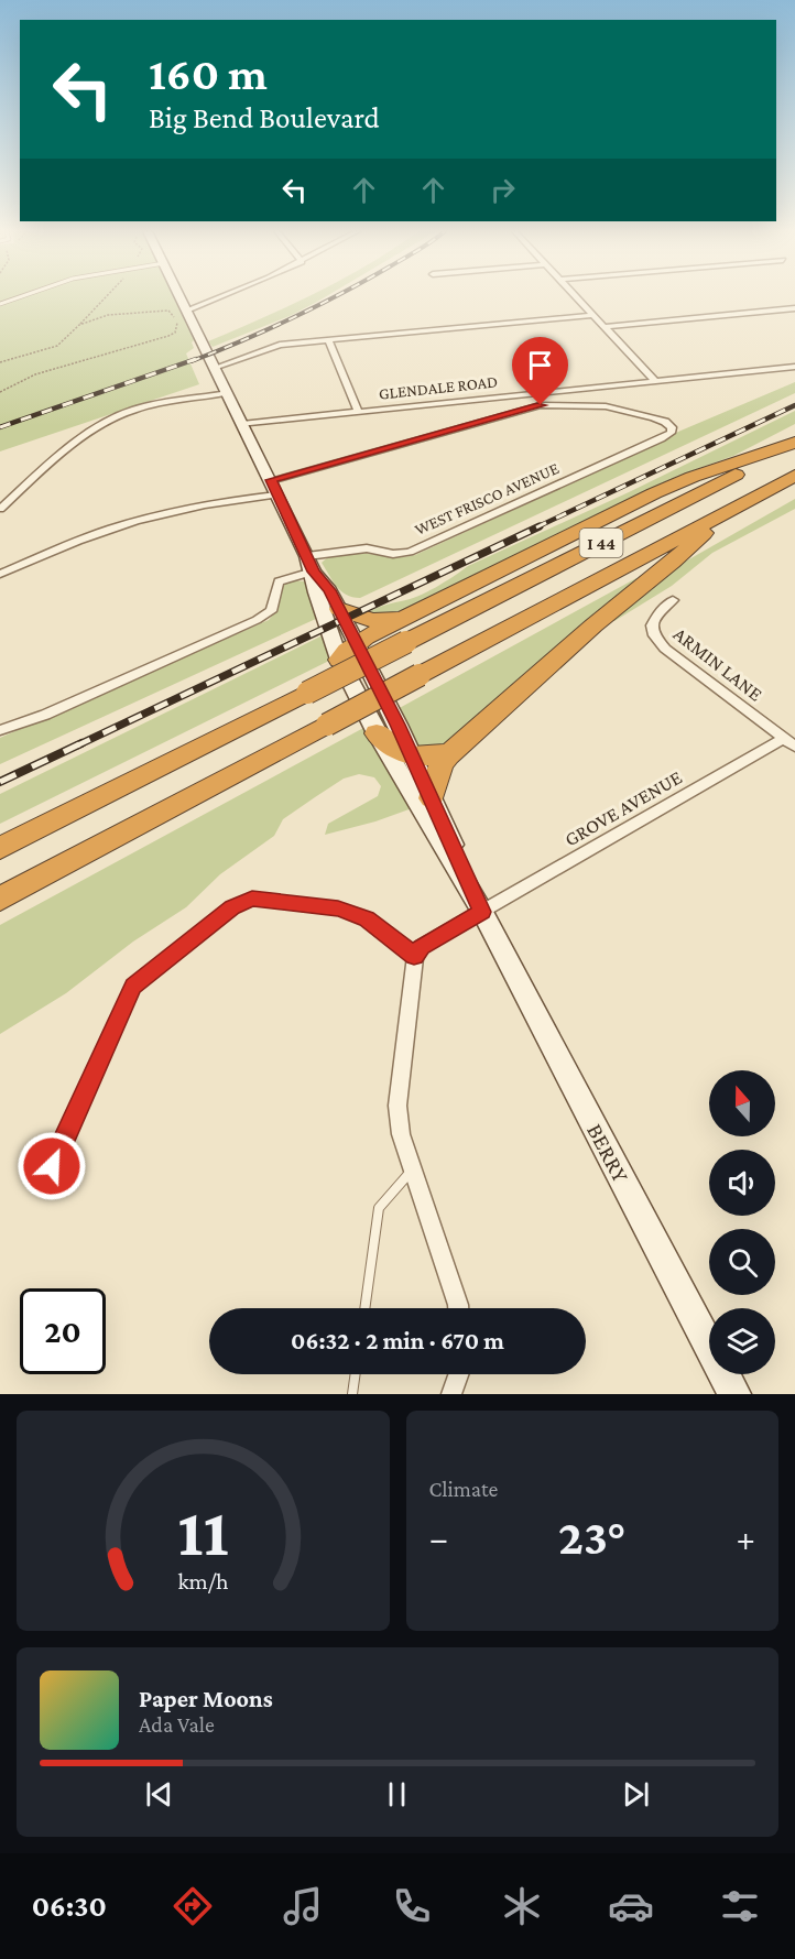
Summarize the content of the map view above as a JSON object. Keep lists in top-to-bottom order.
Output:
{
  "streets": {
    "highway": ["I 44"],
    "main road": ["BERRY"],
    "street": [
      "GLENDALE ROAD",
      "WEST FRISCO AVENUE",
      "ARMIN LANE",
      "GROVE AVENUE"
    ]
  },
  "crossings": [
    ["ARMIN LANE", "GROVE AVENUE"],
    ["GROVE AVENUE", "BERRY"]
  ],
  "north": "top",
  "page": {
    "turn": ["160 m", "Big Bend Boulevard"],
    "limit": "20",
    "trip": "06:32 · 2 min · 670 m",
    "tile": "Climate",
    "heat": ["−", "23°", "+"],
    "song": ["Paper Moons", "Ada Vale"],
    "tabs": "06:30",
    "gauge": ["11", "km/h"]
  }
}
